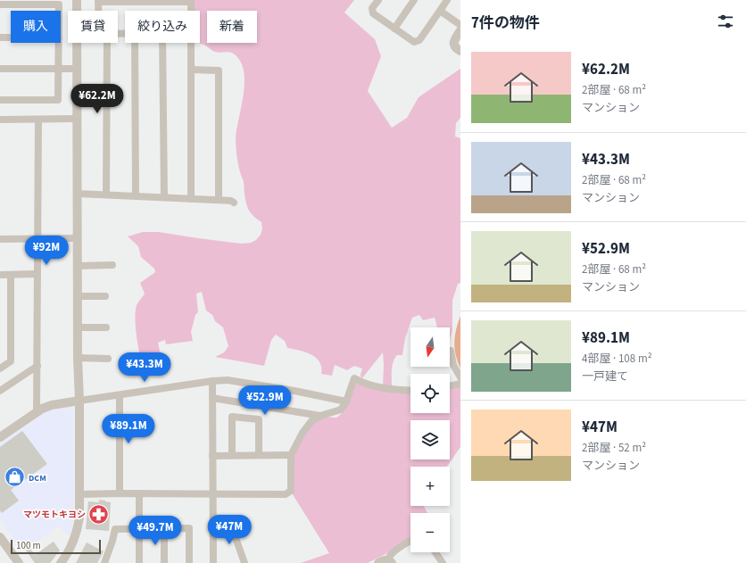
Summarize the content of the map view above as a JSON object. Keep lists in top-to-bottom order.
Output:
{
  "places": {
    "shop": ["DCM"],
    "pharmacy": ["マツモトキヨシ"]
  },
  "scale_bar": "100 m",
  "north": "bottom",
  "page": {
    "heading": "7件の物件",
    "chip": [
      "購入",
      "賃貸",
      "絞り込み",
      "新着"
    ],
    "list": [
      {
        "name": "¥62.2M",
        "note": "2部屋 · 68 m² · マンション"
      },
      {
        "name": "¥43.3M",
        "note": "2部屋 · 68 m² · マンション"
      },
      {
        "name": "¥52.9M",
        "note": "2部屋 · 68 m² · マンション"
      },
      {
        "name": "¥89.1M",
        "note": "4部屋 · 108 m² · 一戸建て"
      },
      {
        "name": "¥47M",
        "note": "2部屋 · 52 m² · マンション"
      }
    ],
    "price": [
      "¥62.2M",
      "¥92M",
      "¥43.3M",
      "¥52.9M",
      "¥89.1M",
      "¥47M",
      "¥49.7M"
    ],
    "map_buttons": ["+", "−"],
    "scale": "100 m"
  }
}
